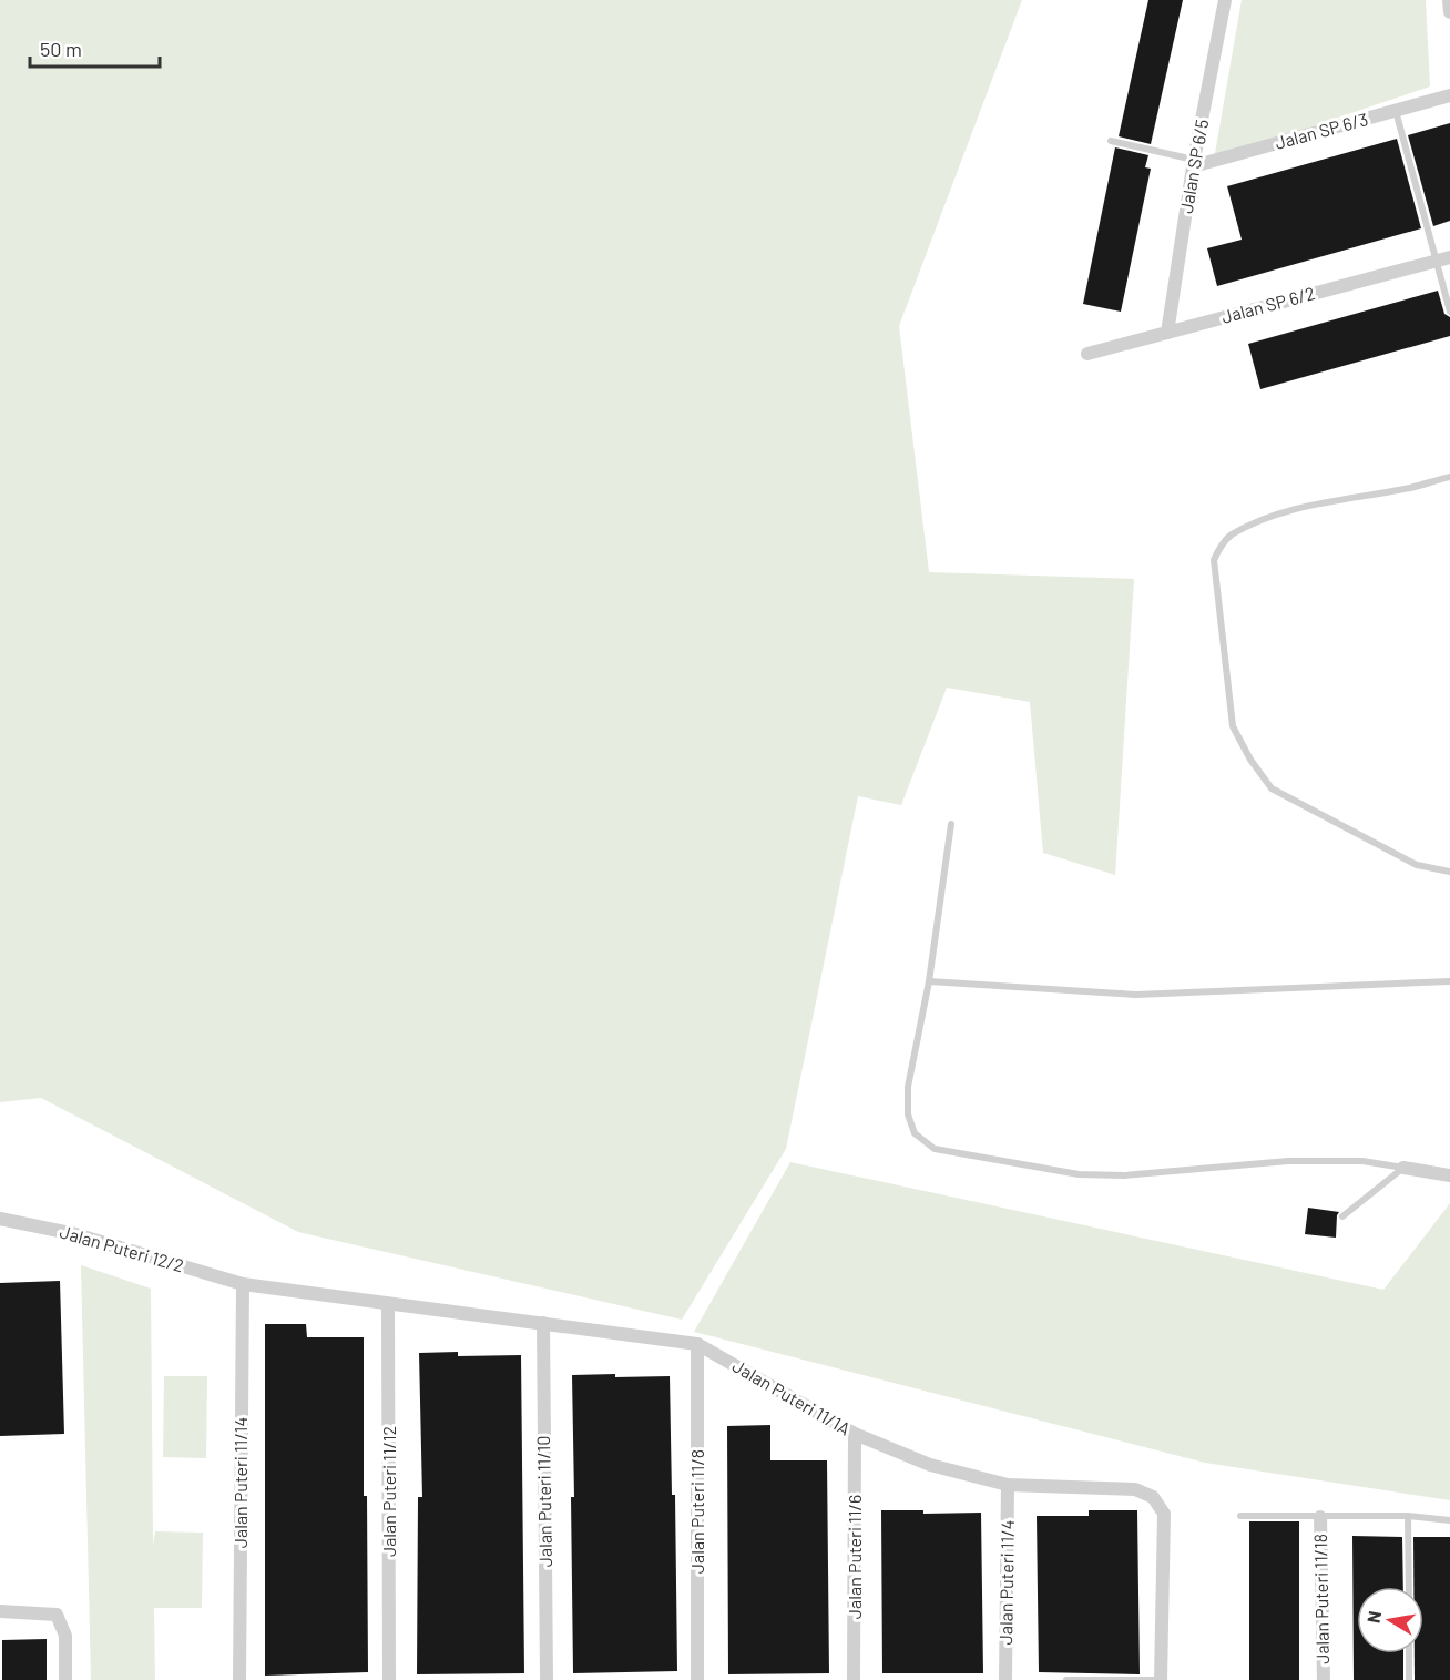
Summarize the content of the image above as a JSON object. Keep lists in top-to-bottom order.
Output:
{
  "streets": {
    "street": [
      "Jalan SP 6/3",
      "Jalan SP 6/5",
      "Jalan SP 6/2",
      "Jalan Puteri 12/2",
      "Jalan Puteri 11/1A",
      "Jalan Puteri 11/14",
      "Jalan Puteri 11/12",
      "Jalan Puteri 11/10",
      "Jalan Puteri 11/8",
      "Jalan Puteri 11/6",
      "Jalan Puteri 11/4",
      "Jalan Puteri 11/18"
    ]
  },
  "crossings": [
    ["Jalan SP 6/3", "Jalan SP 6/5"],
    ["Jalan SP 6/5", "Jalan SP 6/2"],
    ["Jalan Puteri 12/2", "Jalan Puteri 11/1A"],
    ["Jalan Puteri 12/2", "Jalan Puteri 11/14"],
    ["Jalan Puteri 11/1A", "Jalan Puteri 11/14"],
    ["Jalan Puteri 11/1A", "Jalan Puteri 11/12"],
    ["Jalan Puteri 11/1A", "Jalan Puteri 11/10"],
    ["Jalan Puteri 11/1A", "Jalan Puteri 11/8"],
    ["Jalan Puteri 11/1A", "Jalan Puteri 11/6"],
    ["Jalan Puteri 11/1A", "Jalan Puteri 11/4"]
  ],
  "scale_bar": "50 m",
  "north": "left"
}
